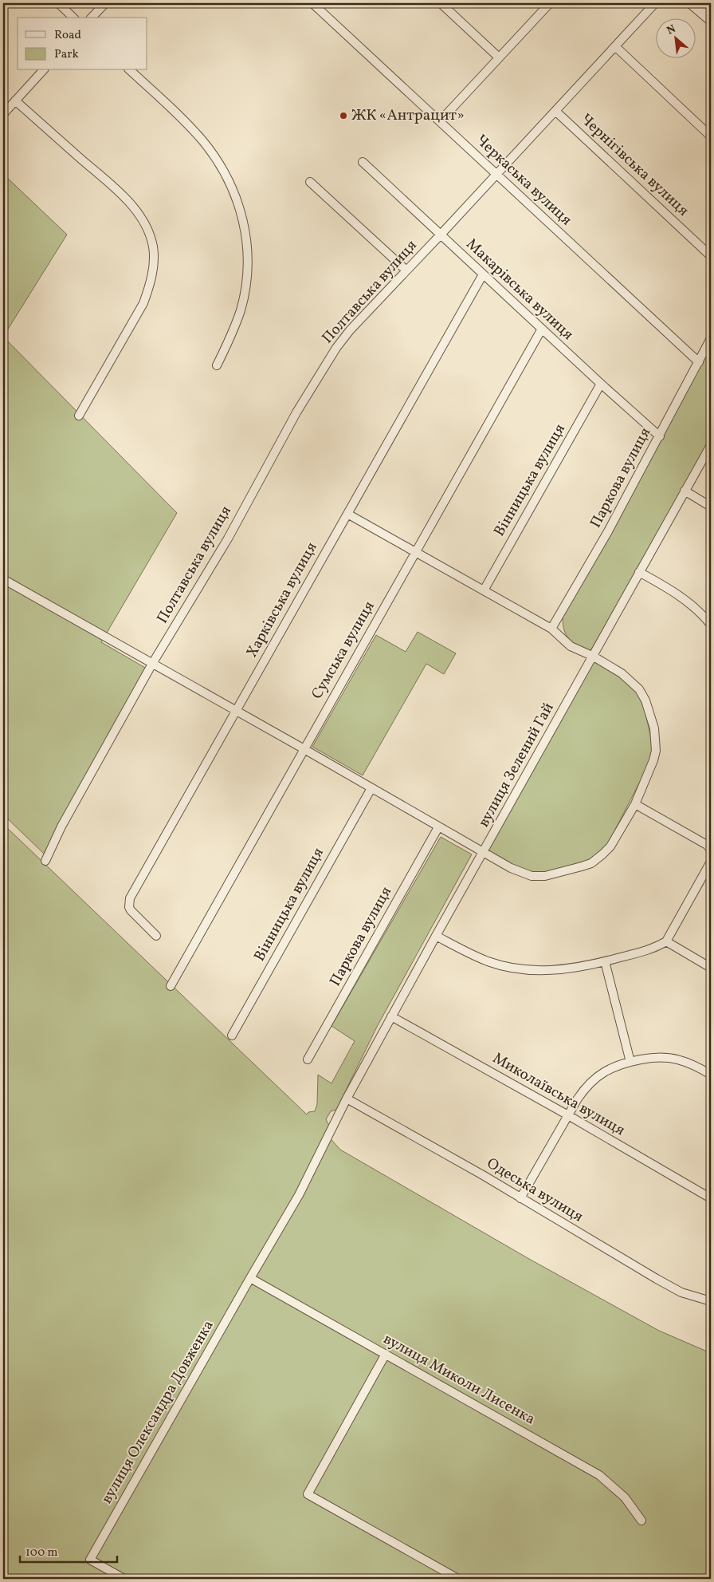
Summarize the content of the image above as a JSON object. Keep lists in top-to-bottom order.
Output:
{
  "streets": {
    "street": [
      "Чернігівська вулиця",
      "Черкаська вулиця",
      "Макарівська вулиця",
      "Полтавська вулиця",
      "Паркова вулиця",
      "Вінницька вулиця",
      "Харківська вулиця",
      "Сумська вулиця",
      "вулиця Зелений Гай",
      "Миколаївська вулиця",
      "Одеська вулиця",
      "вулиця Миколи Лисенка",
      "вулиця Олександра Довженка"
    ]
  },
  "crossings": [
    ["Чернігівська вулиця", "Полтавська вулиця"],
    ["Черкаська вулиця", "Полтавська вулиця"],
    ["Черкаська вулиця", "Паркова вулиця"],
    ["Макарівська вулиця", "Полтавська вулиця"],
    ["Макарівська вулиця", "Паркова вулиця"],
    ["Макарівська вулиця", "Вінницька вулиця"],
    ["Макарівська вулиця", "Харківська вулиця"],
    ["Макарівська вулиця", "Сумська вулиця"],
    ["вулиця Зелений Гай", "Миколаївська вулиця"],
    ["вулиця Зелений Гай", "Одеська вулиця"],
    ["вулиця Зелений Гай", "вулиця Олександра Довженка"],
    ["Одеська вулиця", "вулиця Олександра Довженка"],
    ["вулиця Миколи Лисенка", "вулиця Олександра Довженка"]
  ],
  "places": ["ЖК «Антрацит»"],
  "legend": ["Road", "Park"],
  "scale_bar": "100 m",
  "north": "top left"
}
